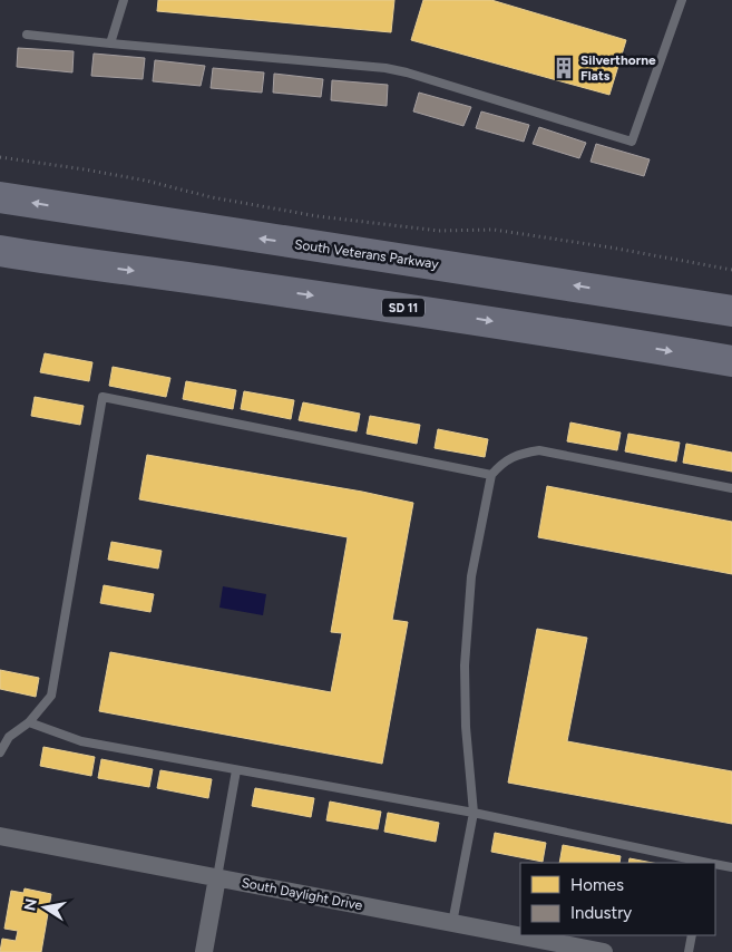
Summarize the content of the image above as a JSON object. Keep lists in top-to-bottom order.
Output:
{
  "streets": {
    "highway": ["South Veterans Parkway", "SD 11"],
    "street": ["South Daylight Drive"]
  },
  "places": {
    "building": ["Silverthorne Flats"]
  },
  "legend": ["Homes", "Industry"],
  "north": "left"
}
